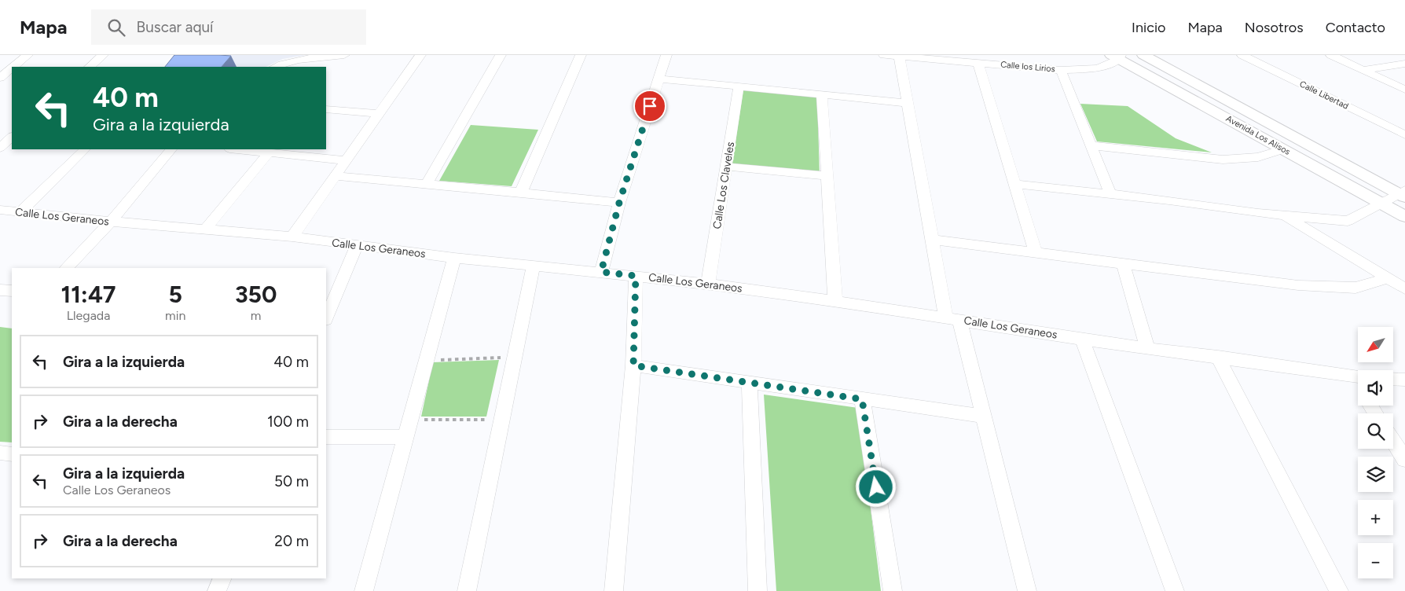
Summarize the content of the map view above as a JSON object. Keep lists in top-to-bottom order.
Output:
{
  "streets": {
    "street": [
      "Calle los Lirios",
      "Calle Libertad",
      "Avenida Los Alisos",
      "Calle Los Claveles",
      "Calle Los Geraneos"
    ]
  },
  "crossings": [
    ["Calle los Lirios", "Avenida Los Alisos"],
    ["Calle Los Claveles", "Calle Los Geraneos"]
  ],
  "north": "bottom left",
  "page": {
    "header": "Mapa",
    "search": "Buscar aquí",
    "nav": [
      "Inicio",
      "Mapa",
      "Nosotros",
      "Contacto"
    ],
    "turn": ["40 m", "Gira a la izquierda"],
    "eta": [
      "11:47",
      "Llegada",
      "5",
      "min",
      "350",
      "m"
    ],
    "map_buttons": ["+", "−"],
    "list": [
      {
        "name": "Gira a la izquierda",
        "value": "40 m"
      },
      {
        "name": "Gira a la derecha",
        "value": "100 m"
      },
      {
        "name": "Gira a la izquierda",
        "note": "Calle Los Geraneos",
        "value": "50 m"
      },
      {
        "name": "Gira a la derecha",
        "value": "20 m"
      }
    ]
  }
}
